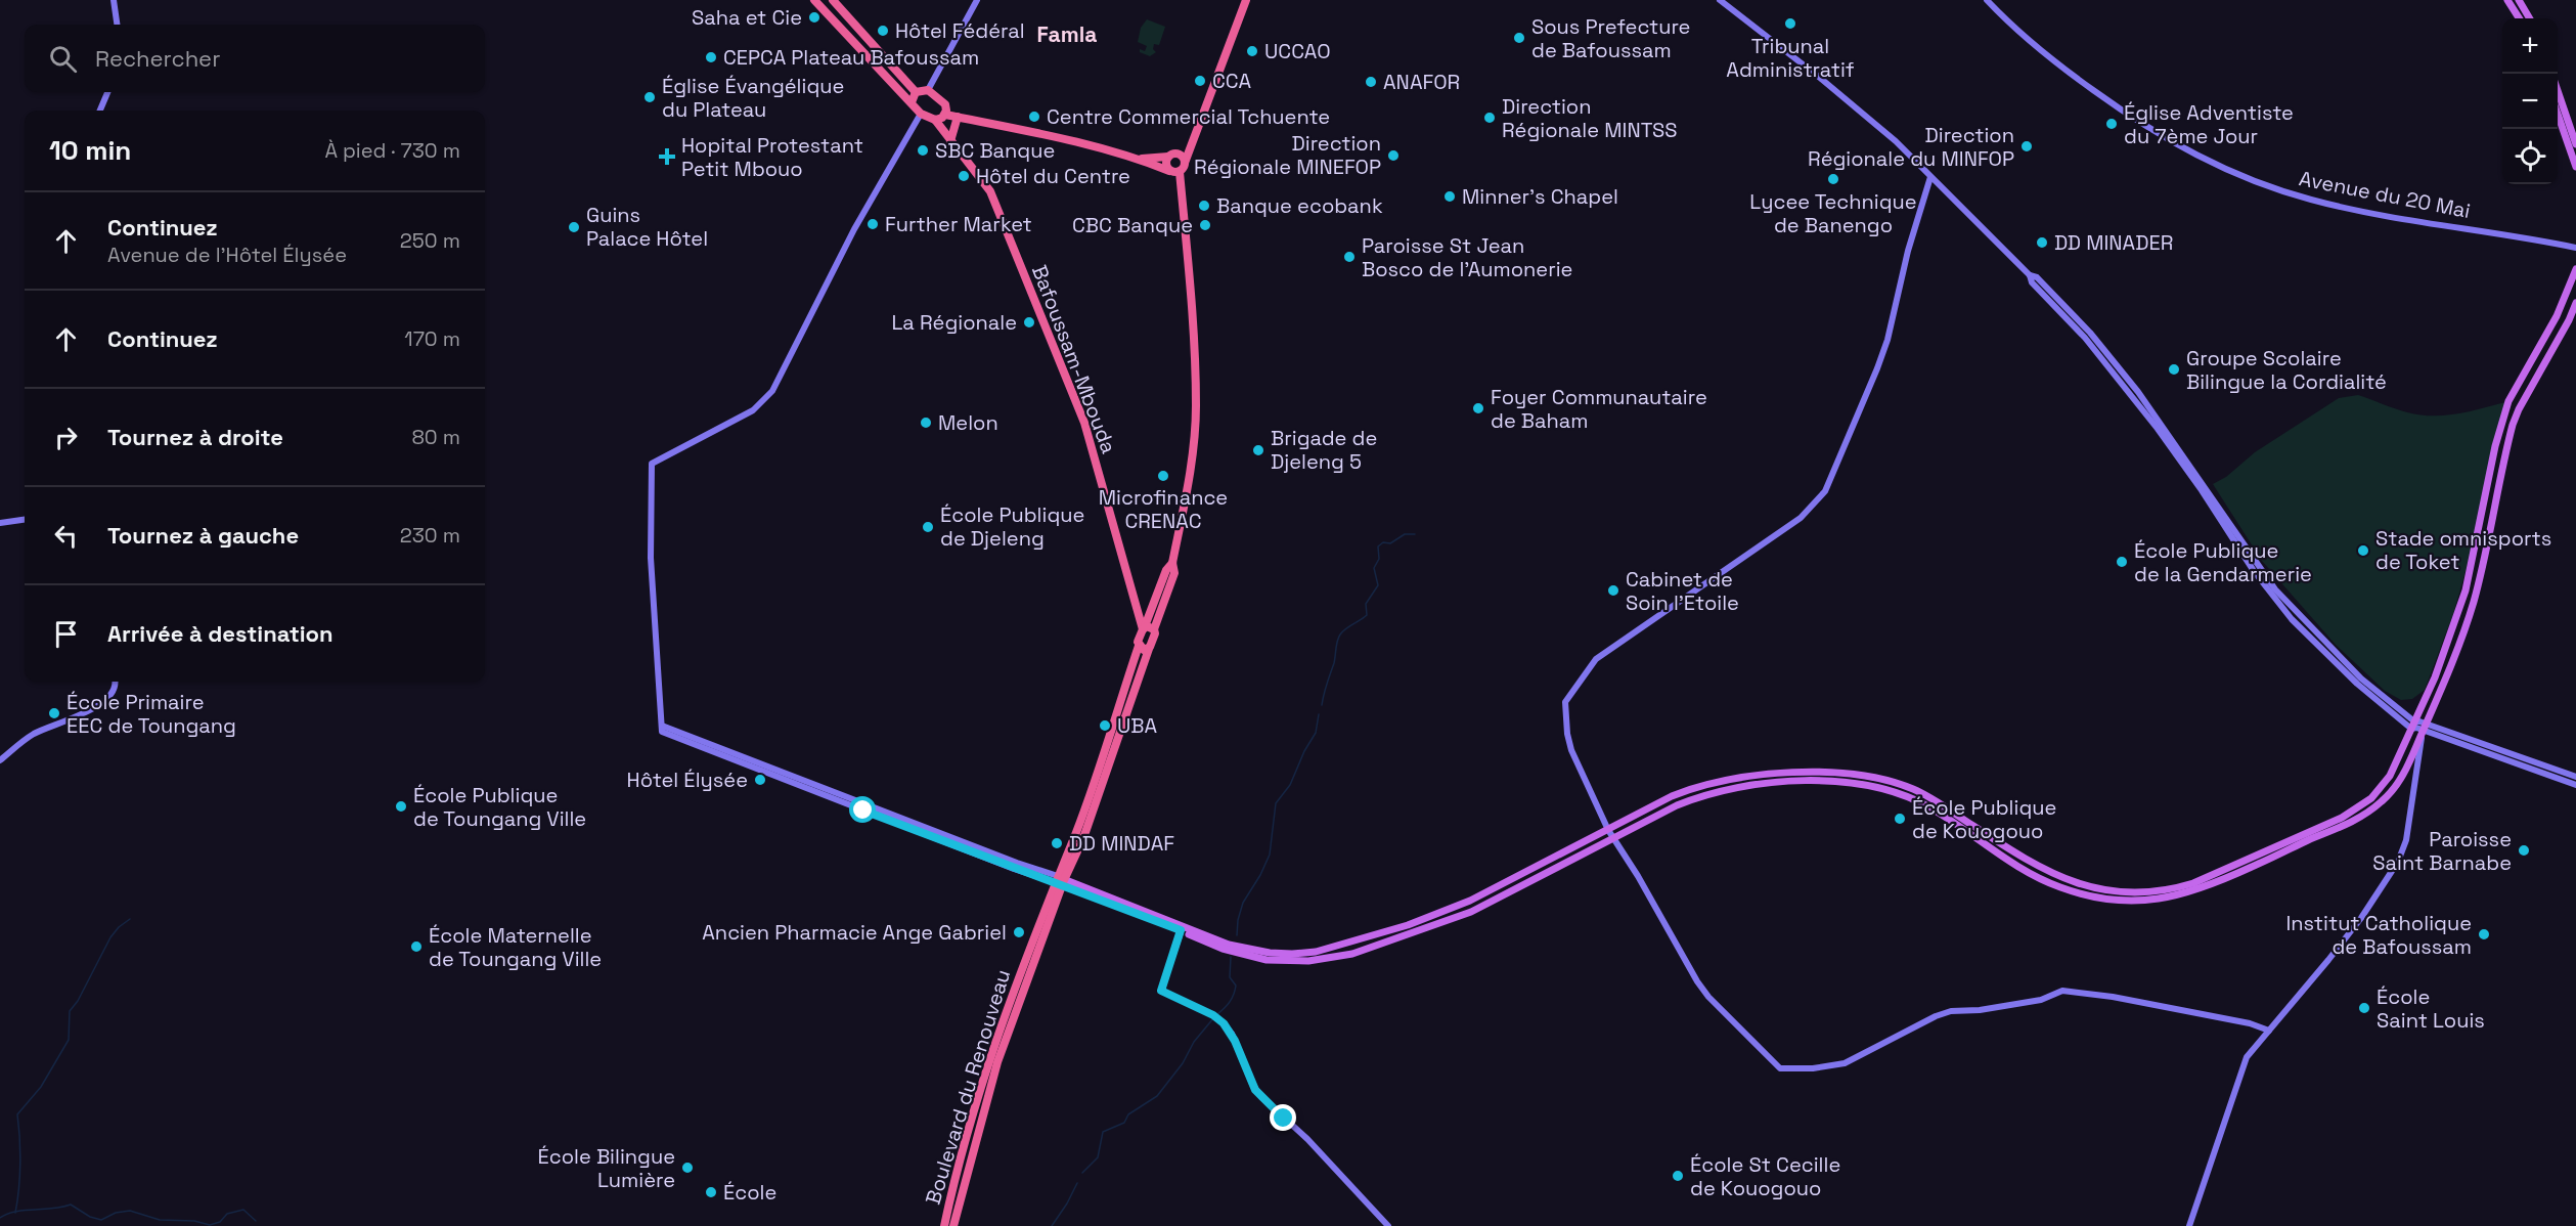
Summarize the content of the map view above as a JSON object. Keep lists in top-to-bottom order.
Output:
{
  "streets": {
    "highway": ["Bafoussam-Mbouda", "Boulevard du Renouveau"],
    "street": ["Avenue du 20 Mai"]
  },
  "crossings": [
    ["Bafoussam-Mbouda", "Boulevard du Renouveau"]
  ],
  "districts": ["Famla"],
  "places": {
    "other": [
      "Saha et Cie",
      "Tribunal Administratif",
      "Hôtel Fédéral",
      "Sous Prefecture de Bafoussam",
      "UCCAO",
      "CEPCA Plateau Bafoussam",
      "CCA",
      "ANAFOR",
      "Église Évangélique du Plateau",
      "Centre Commercial Tchuente",
      "Direction Régionale MINTSS",
      "Église Adventiste du 7ème Jour",
      "Direction Régionale du MINFOP",
      "SBC Banque",
      "Direction Régionale MINEFOP",
      "Hôtel du Centre",
      "Lycee Technique de Banengo",
      "Minner's Chapel",
      "Banque ecobank",
      "Further Market",
      "CBC Banque",
      "Guins Palace Hôtel",
      "DD MINADER",
      "Paroisse St Jean Bosco de l'Aumonerie",
      "La Régionale",
      "Groupe Scolaire Bilingue la Cordialité",
      "Foyer Communautaire de Baham",
      "Melon",
      "Brigade de Djeleng 5",
      "Microfinance CRENAC",
      "École Publique de Djeleng",
      "Stade omnisports de Toket",
      "École Publique de la Gendarmerie",
      "Cabinet de Soin l'Etoile",
      "École Primaire EEC de Toungang",
      "UBA",
      "Hôtel Élysée",
      "École Publique de Toungang Ville",
      "École Publique de Kouogouo",
      "DD MINDAF",
      "Paroisse Saint Barnabe",
      "Ancien Pharmacie Ange Gabriel",
      "Institut Catholique de Bafoussam",
      "École Maternelle de Toungang Ville",
      "École Saint Louis",
      "École Bilingue Lumière",
      "École St Cecille de Kouogouo",
      "École"
    ],
    "health": ["Hopital Protestant Petit Mbouo"]
  },
  "page": {
    "map_buttons": ["+", "−"],
    "search": "Rechercher",
    "heading": ["10 min", "À pied · 730 m"],
    "list": [
      ["Continuez", "Avenue de l'Hôtel Élysée", "250 m"],
      ["Continuez", "170 m"],
      ["Tournez à droite", "80 m"],
      ["Tournez à gauche", "230 m"],
      "Arrivée à destination"
    ]
  }
}
